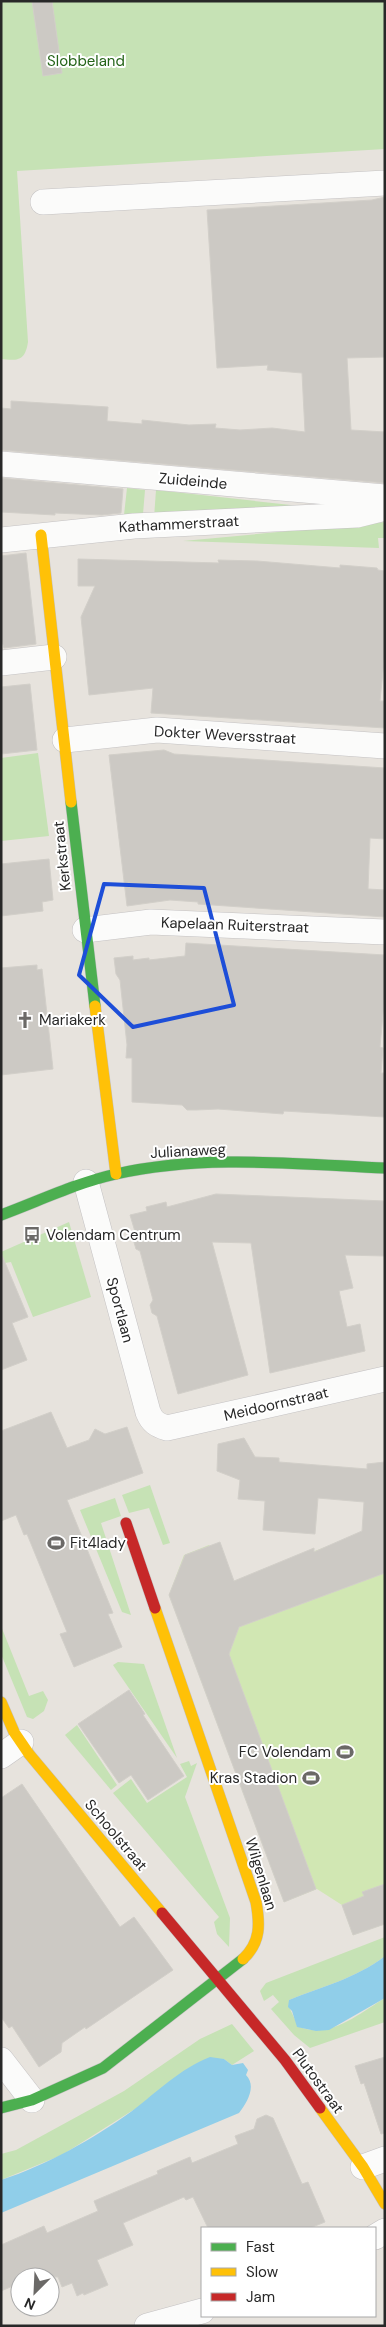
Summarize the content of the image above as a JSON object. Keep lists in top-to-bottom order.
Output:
{
  "streets": {
    "street": [
      "Zuideinde",
      "Kathammerstraat",
      "Dokter Weversstraat",
      "Kerkstraat",
      "Kapelaan Ruiterstraat",
      "Julianaweg",
      "Sportlaan",
      "Meidoornstraat",
      "Schoolstraat",
      "Wilgenlaan",
      "Plutostraat"
    ]
  },
  "crossings": [
    ["Kathammerstraat", "Kerkstraat"],
    ["Dokter Weversstraat", "Kerkstraat"],
    ["Kerkstraat", "Kapelaan Ruiterstraat"],
    ["Kerkstraat", "Julianaweg"],
    ["Julianaweg", "Sportlaan"],
    ["Sportlaan", "Meidoornstraat"],
    ["Schoolstraat", "Wilgenlaan"],
    ["Schoolstraat", "Plutostraat"],
    ["Wilgenlaan", "Plutostraat"]
  ],
  "parks": ["Slobbeland"],
  "places": {
    "church": ["Mariakerk"],
    "bus stop": ["Volendam Centrum"],
    "sports": ["Fit4lady", "FC Volendam", "Kras Stadion"]
  },
  "legend": ["Fast", "Slow", "Jam"],
  "north": "bottom left"
}
